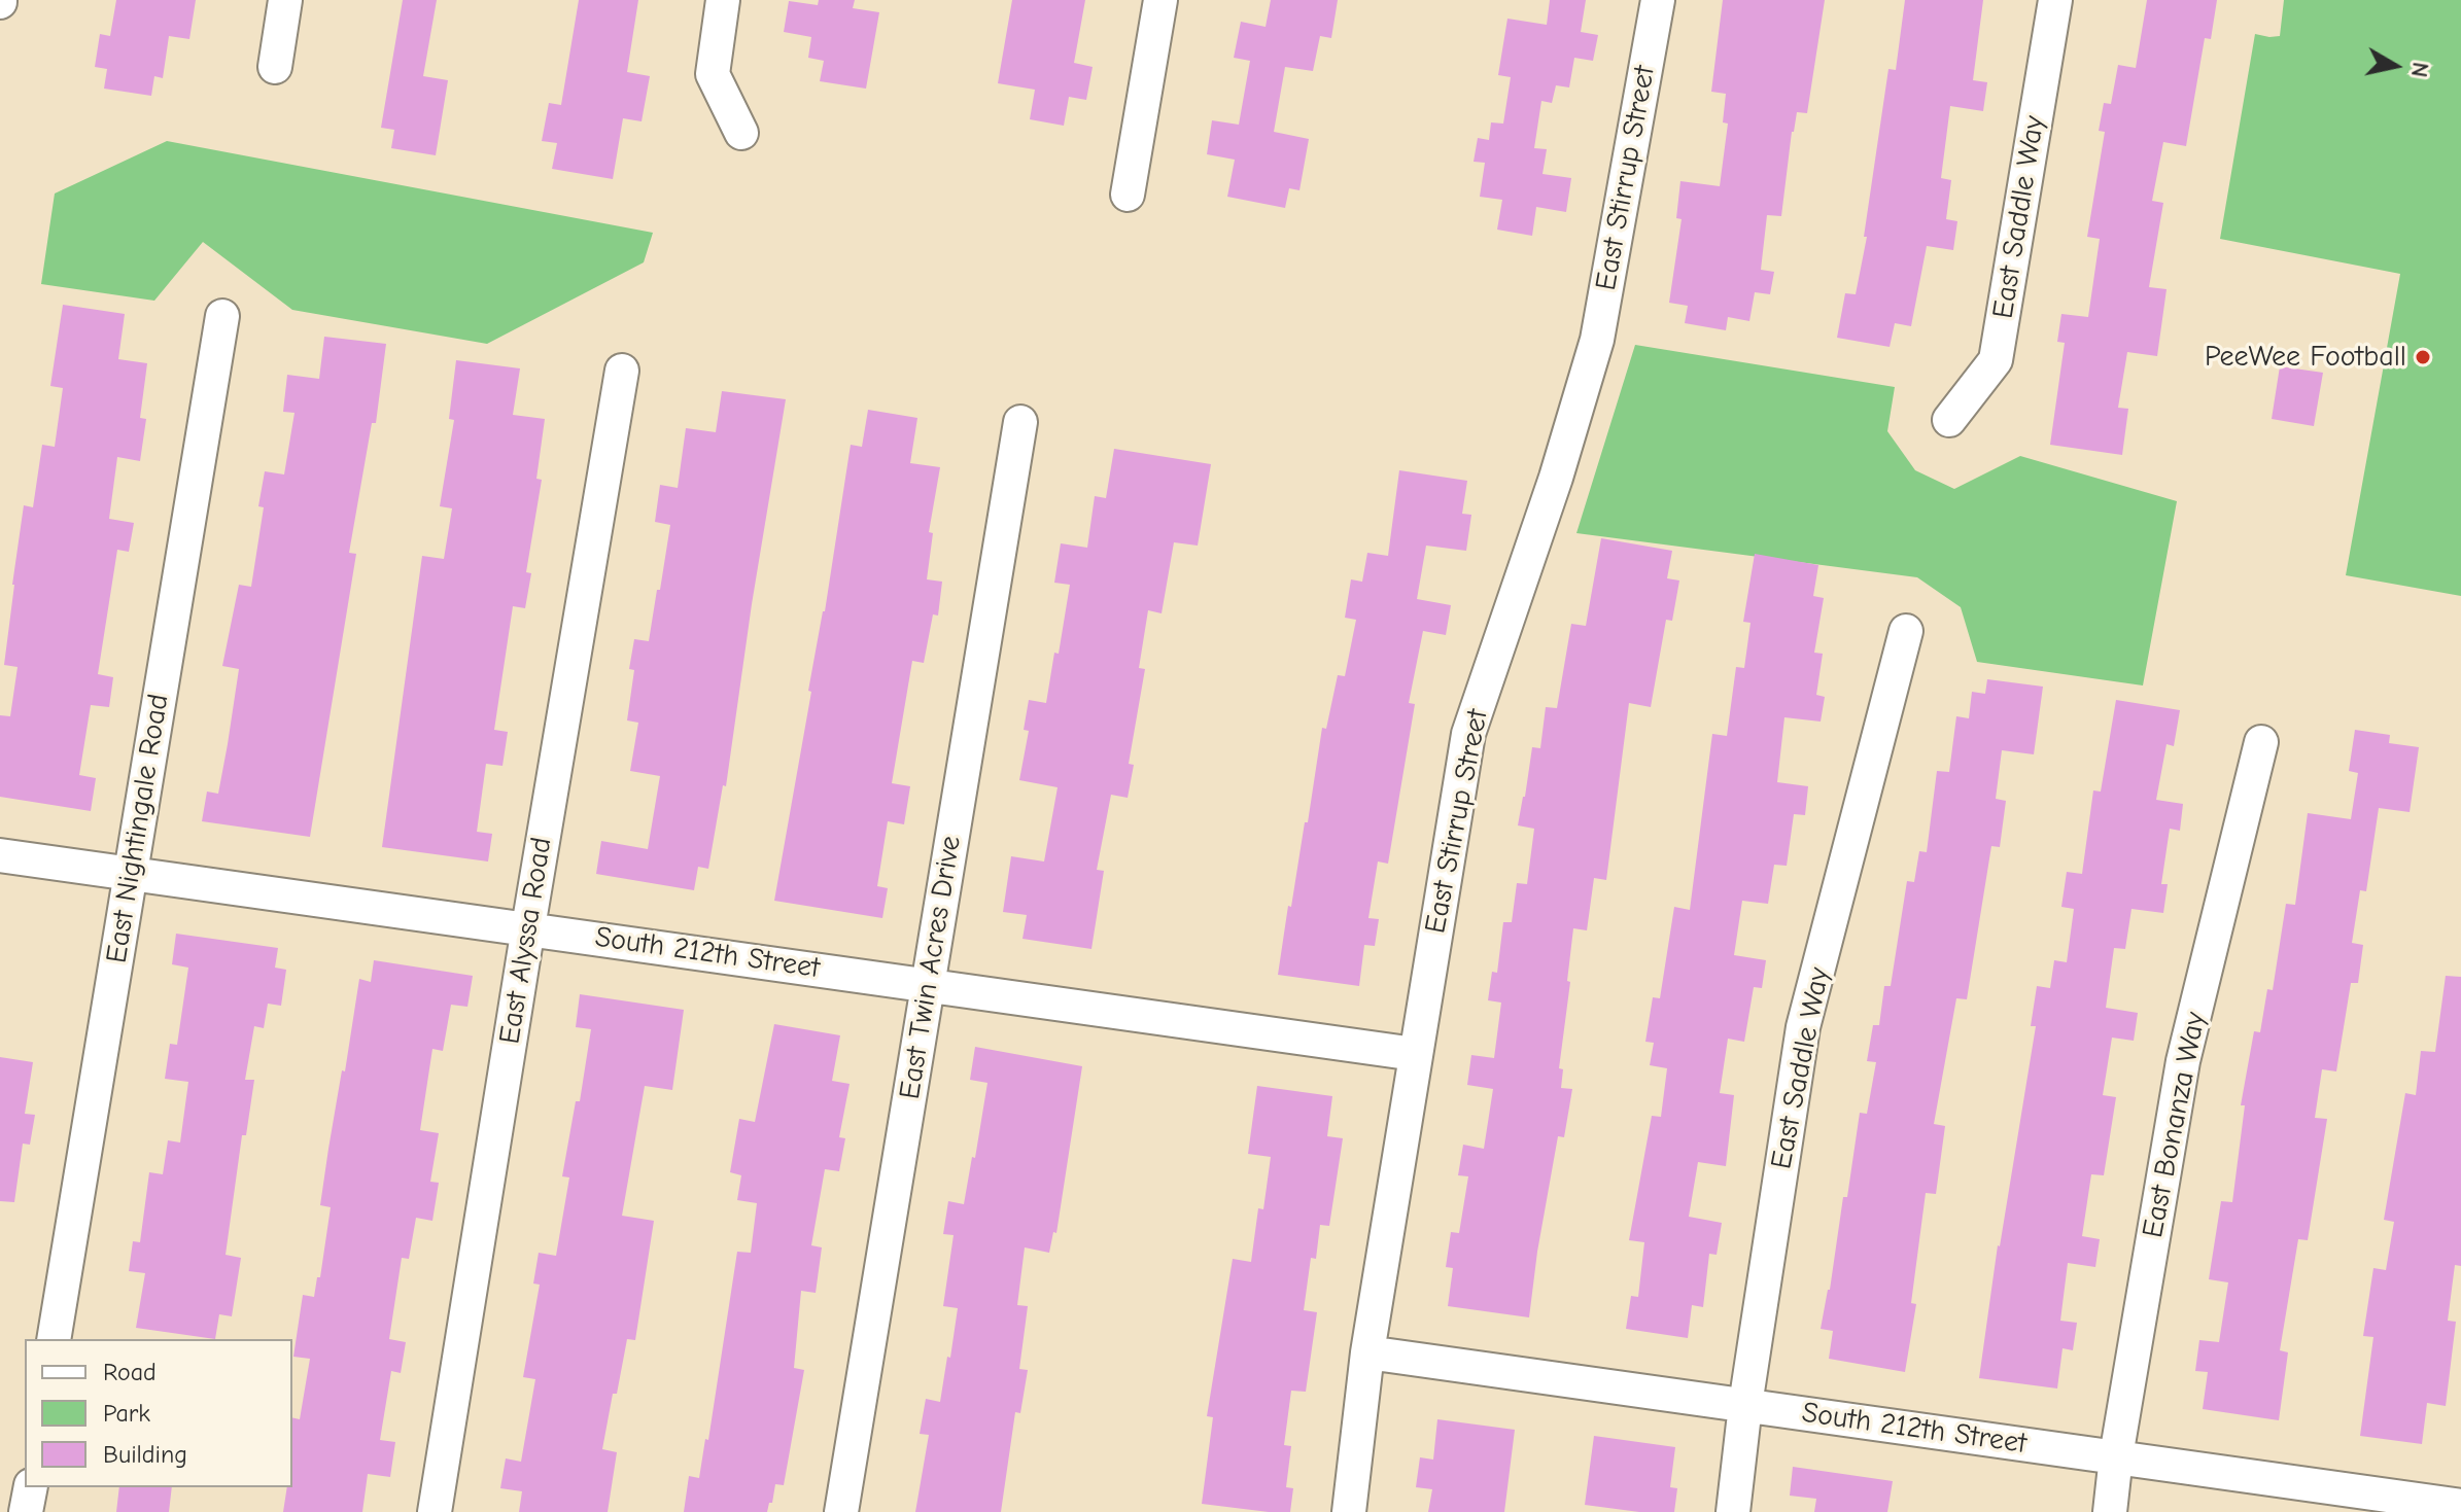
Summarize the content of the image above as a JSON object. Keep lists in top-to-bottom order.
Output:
{
  "streets": {
    "street": [
      "East Stirrup Street",
      "East Saddle Way",
      "East Nightingale Road",
      "East Alyssa Road",
      "South 212th Street",
      "East Twin Acres Drive",
      "East Bonanza Way"
    ]
  },
  "crossings": [
    ["East Stirrup Street", "South 212th Street"],
    ["East Saddle Way", "South 212th Street"],
    ["East Nightingale Road", "South 212th Street"],
    ["East Alyssa Road", "South 212th Street"],
    ["South 212th Street", "East Twin Acres Drive"],
    ["South 212th Street", "East Bonanza Way"]
  ],
  "places": ["PeeWee Football"],
  "legend": ["Road", "Park", "Building"],
  "north": "right"
}
